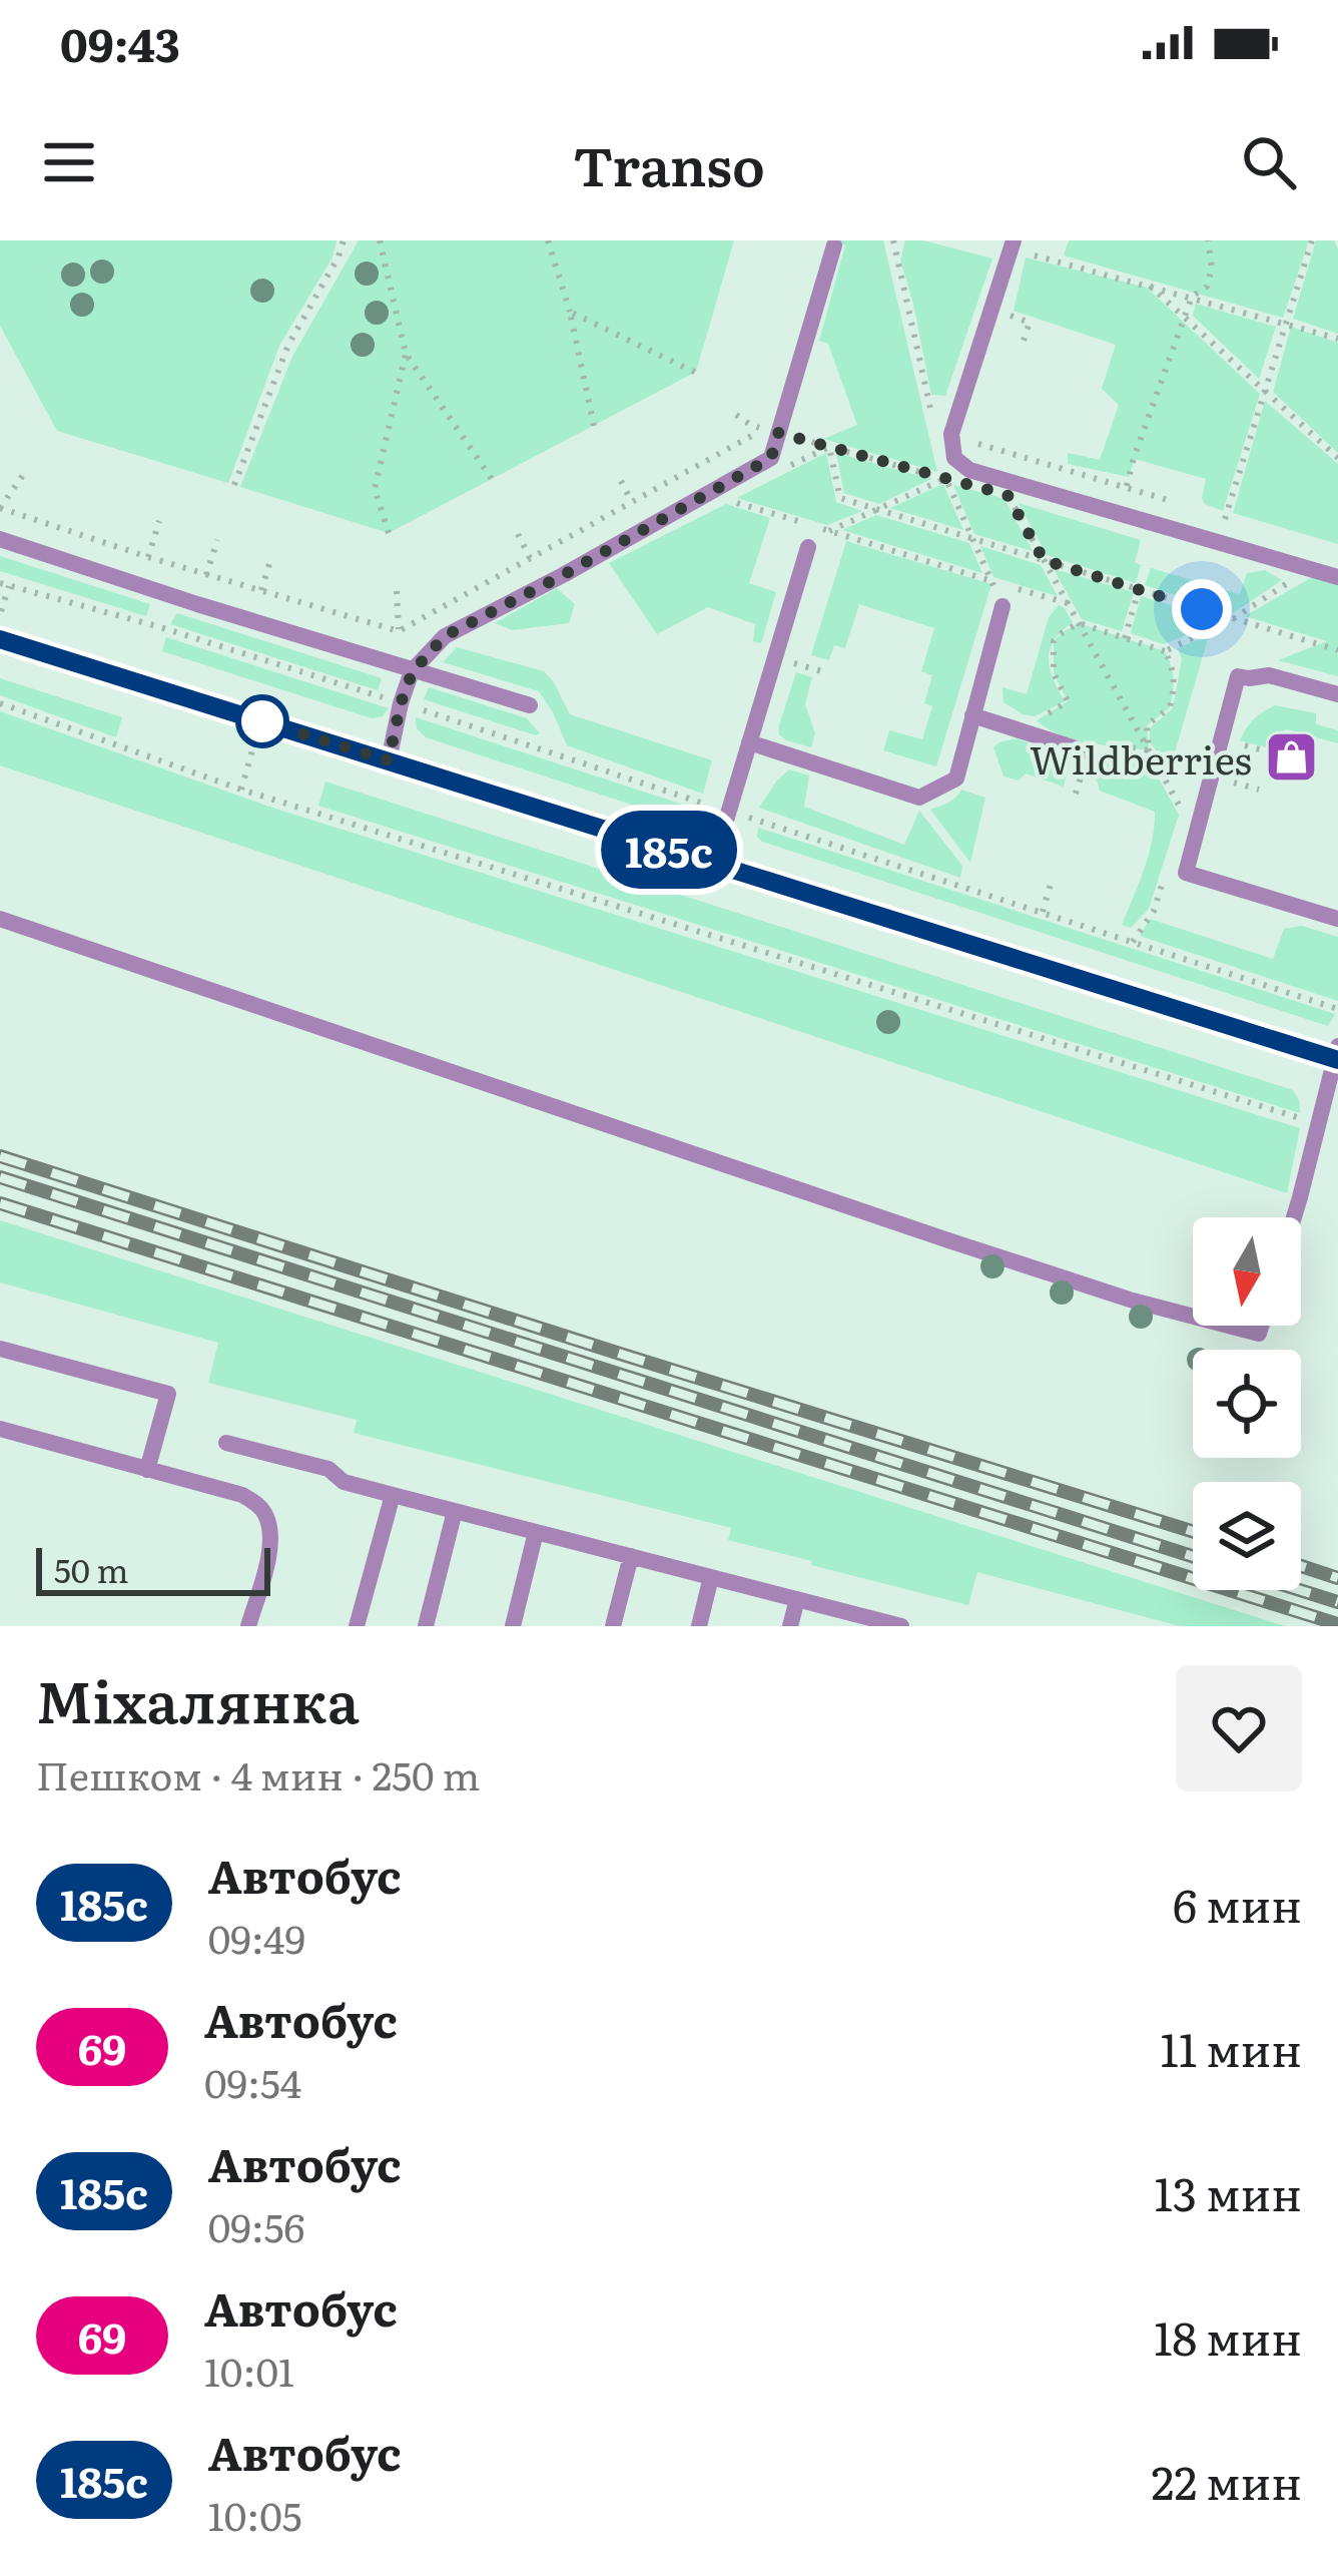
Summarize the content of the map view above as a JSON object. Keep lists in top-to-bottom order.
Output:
{
  "places": {
    "shop": ["Wildberries"]
  },
  "lines": ["bus line 185с"],
  "scale_bar": "50 m",
  "north": "bottom",
  "page": {
    "status": "09:43",
    "header": "Transo",
    "on_map": "185с",
    "scale": "50 m",
    "heading": ["Міхалянка", "Пешком · 4 мин · 250 m"],
    "list": [
      {
        "mark": "185с",
        "name": "Автобус",
        "note": "09:49",
        "value": "6 мин"
      },
      {
        "mark": "69",
        "name": "Автобус",
        "note": "09:54",
        "value": "11 мин"
      },
      {
        "mark": "185с",
        "name": "Автобус",
        "note": "09:56",
        "value": "13 мин"
      },
      {
        "mark": "69",
        "name": "Автобус",
        "note": "10:01",
        "value": "18 мин"
      },
      {
        "mark": "185с",
        "name": "Автобус",
        "note": "10:05",
        "value": "22 мин"
      }
    ]
  }
}
